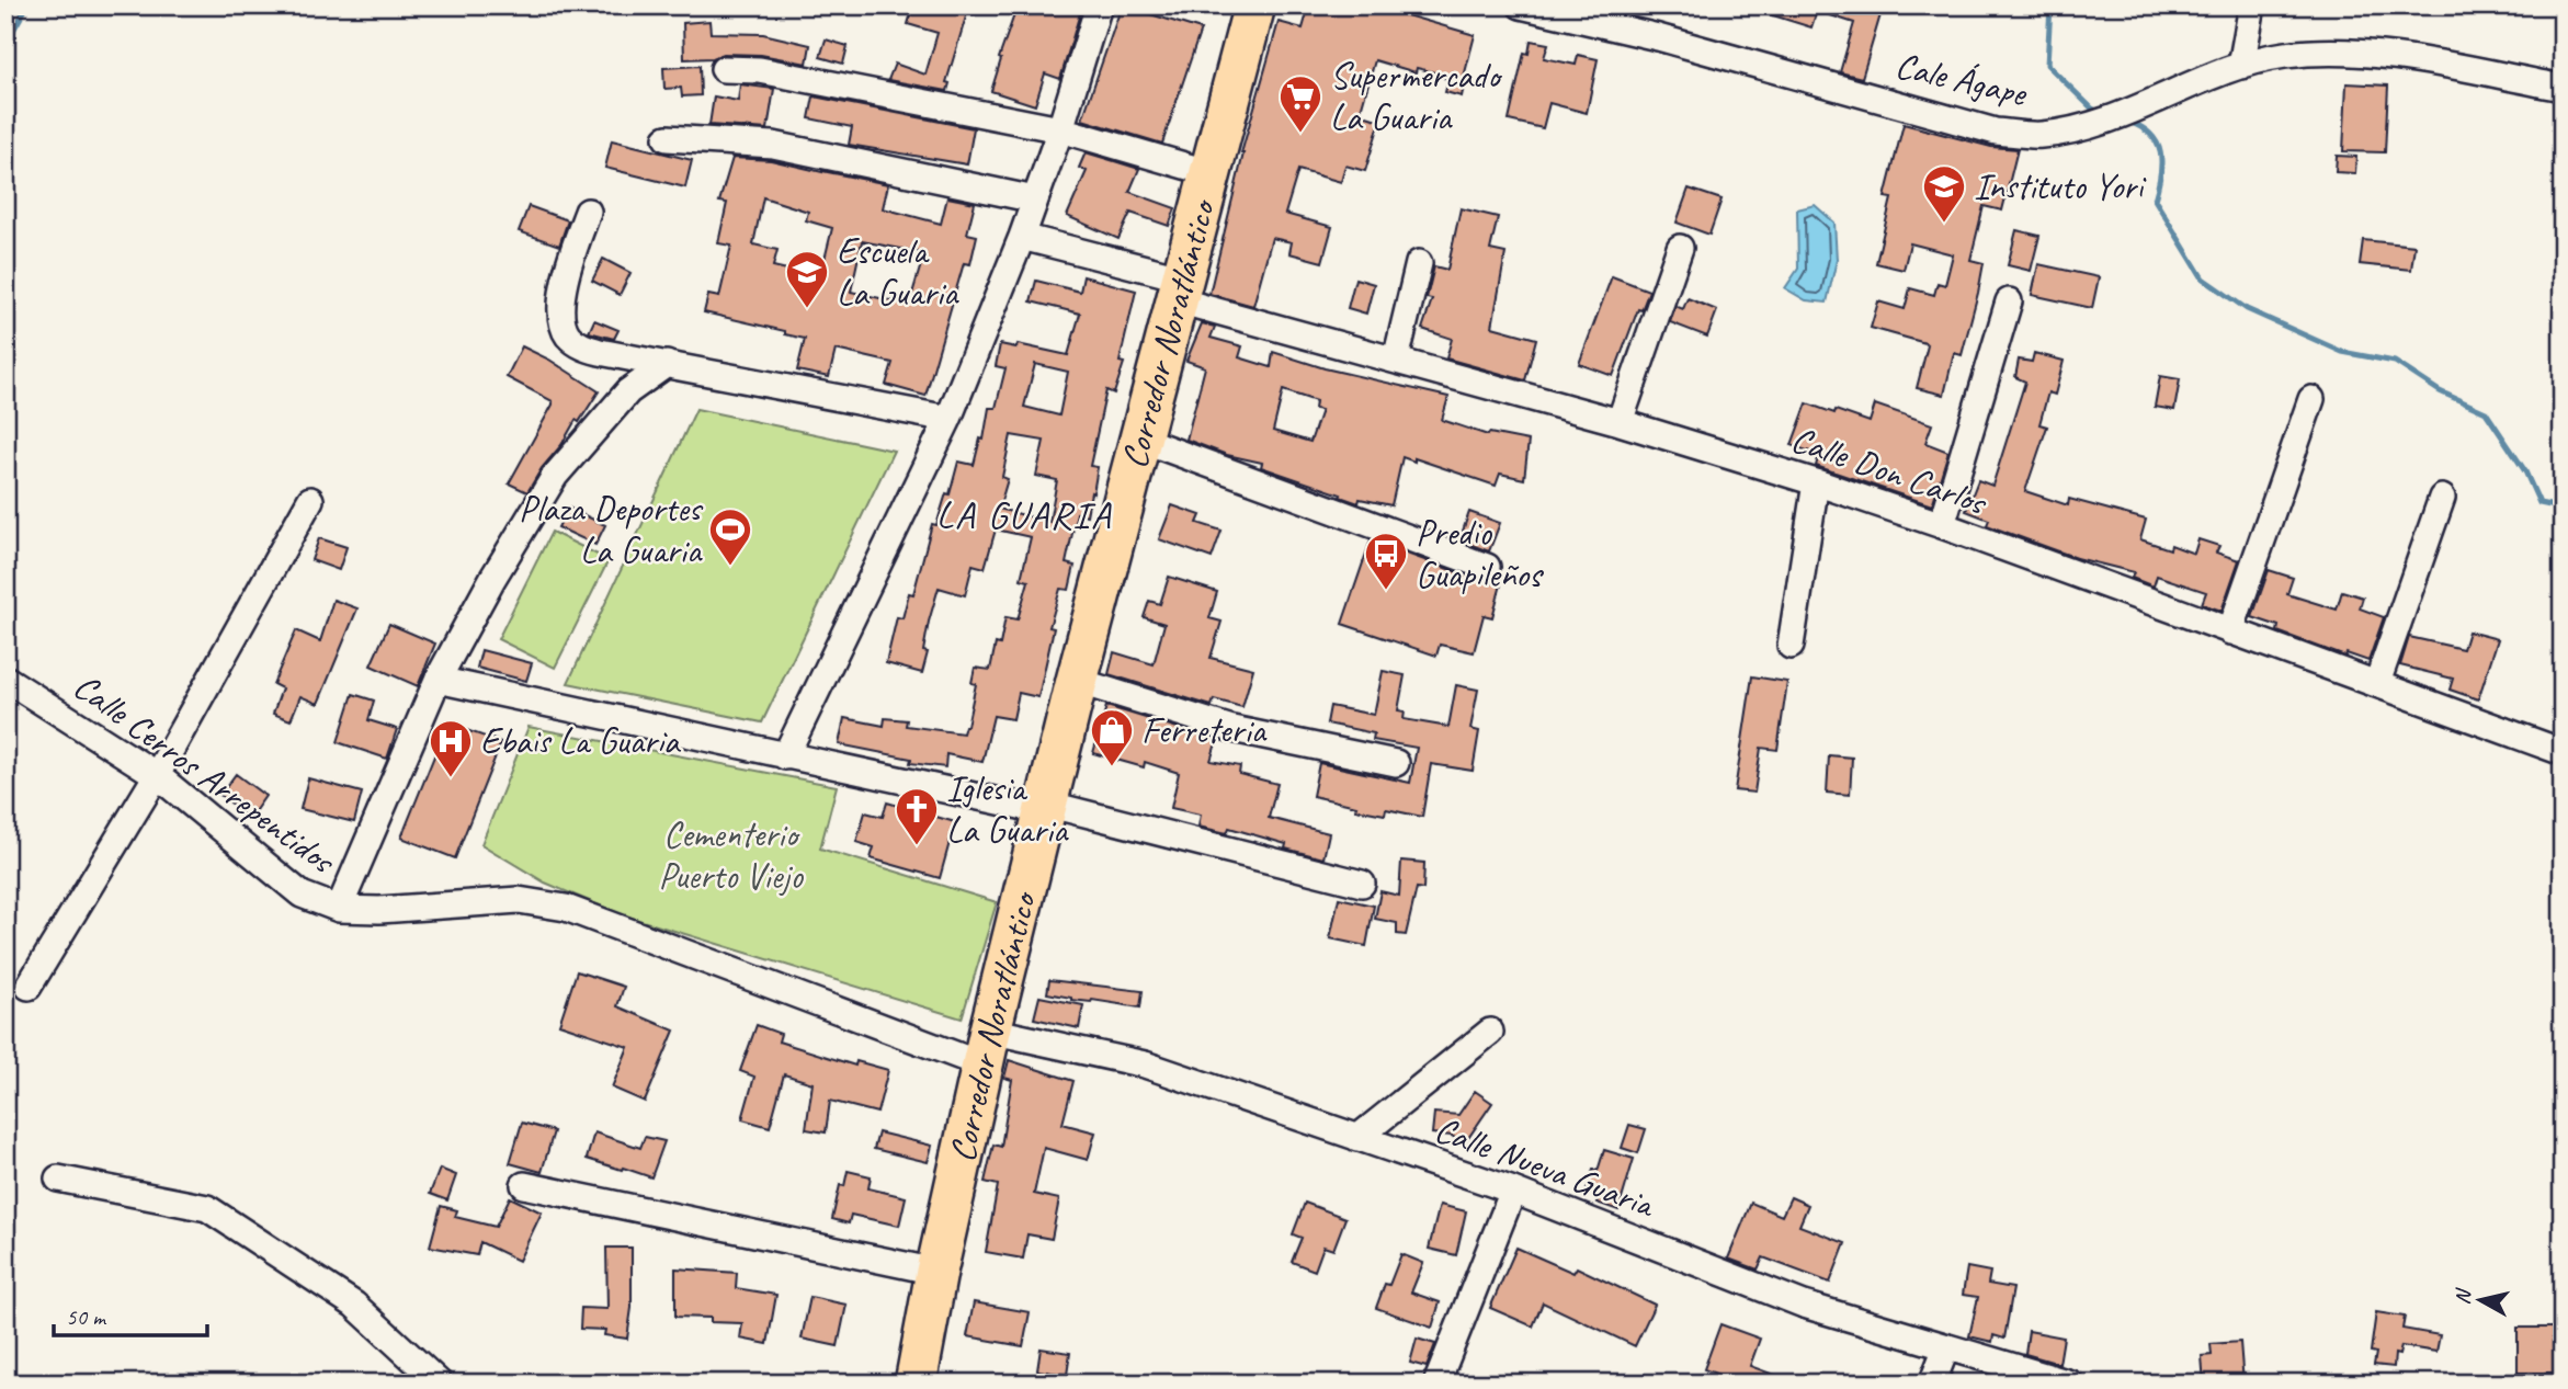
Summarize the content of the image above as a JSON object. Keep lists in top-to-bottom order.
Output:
{
  "streets": {
    "highway": ["Corredor Noratlántico"],
    "street": [
      "Cale Ágape",
      "Calle Don Carlos",
      "Calle Cerros Arrepentidos",
      "Calle Nueva Guaria"
    ]
  },
  "crossings": [
    ["Corredor Noratlántico", "Calle Don Carlos"],
    ["Corredor Noratlántico", "Calle Cerros Arrepentidos"],
    ["Corredor Noratlántico", "Calle Nueva Guaria"],
    ["Calle Cerros Arrepentidos", "Calle Nueva Guaria"]
  ],
  "districts": ["LA GUARIA"],
  "parks": ["Cementerio Puerto Viejo"],
  "places": {
    "supermarket": ["Supermercado La Guaria"],
    "school or university": ["Instituto Yori", "Escuela La Guaria"],
    "sports": ["Plaza Deportes La Guaria"],
    "bus stop": ["Predio Guapileños"],
    "shop": ["Ferreteria"],
    "hospital": ["Ebais La Guaria"],
    "church": ["Iglesia La Guaria"]
  },
  "scale_bar": "50 m",
  "north": "left"
}
